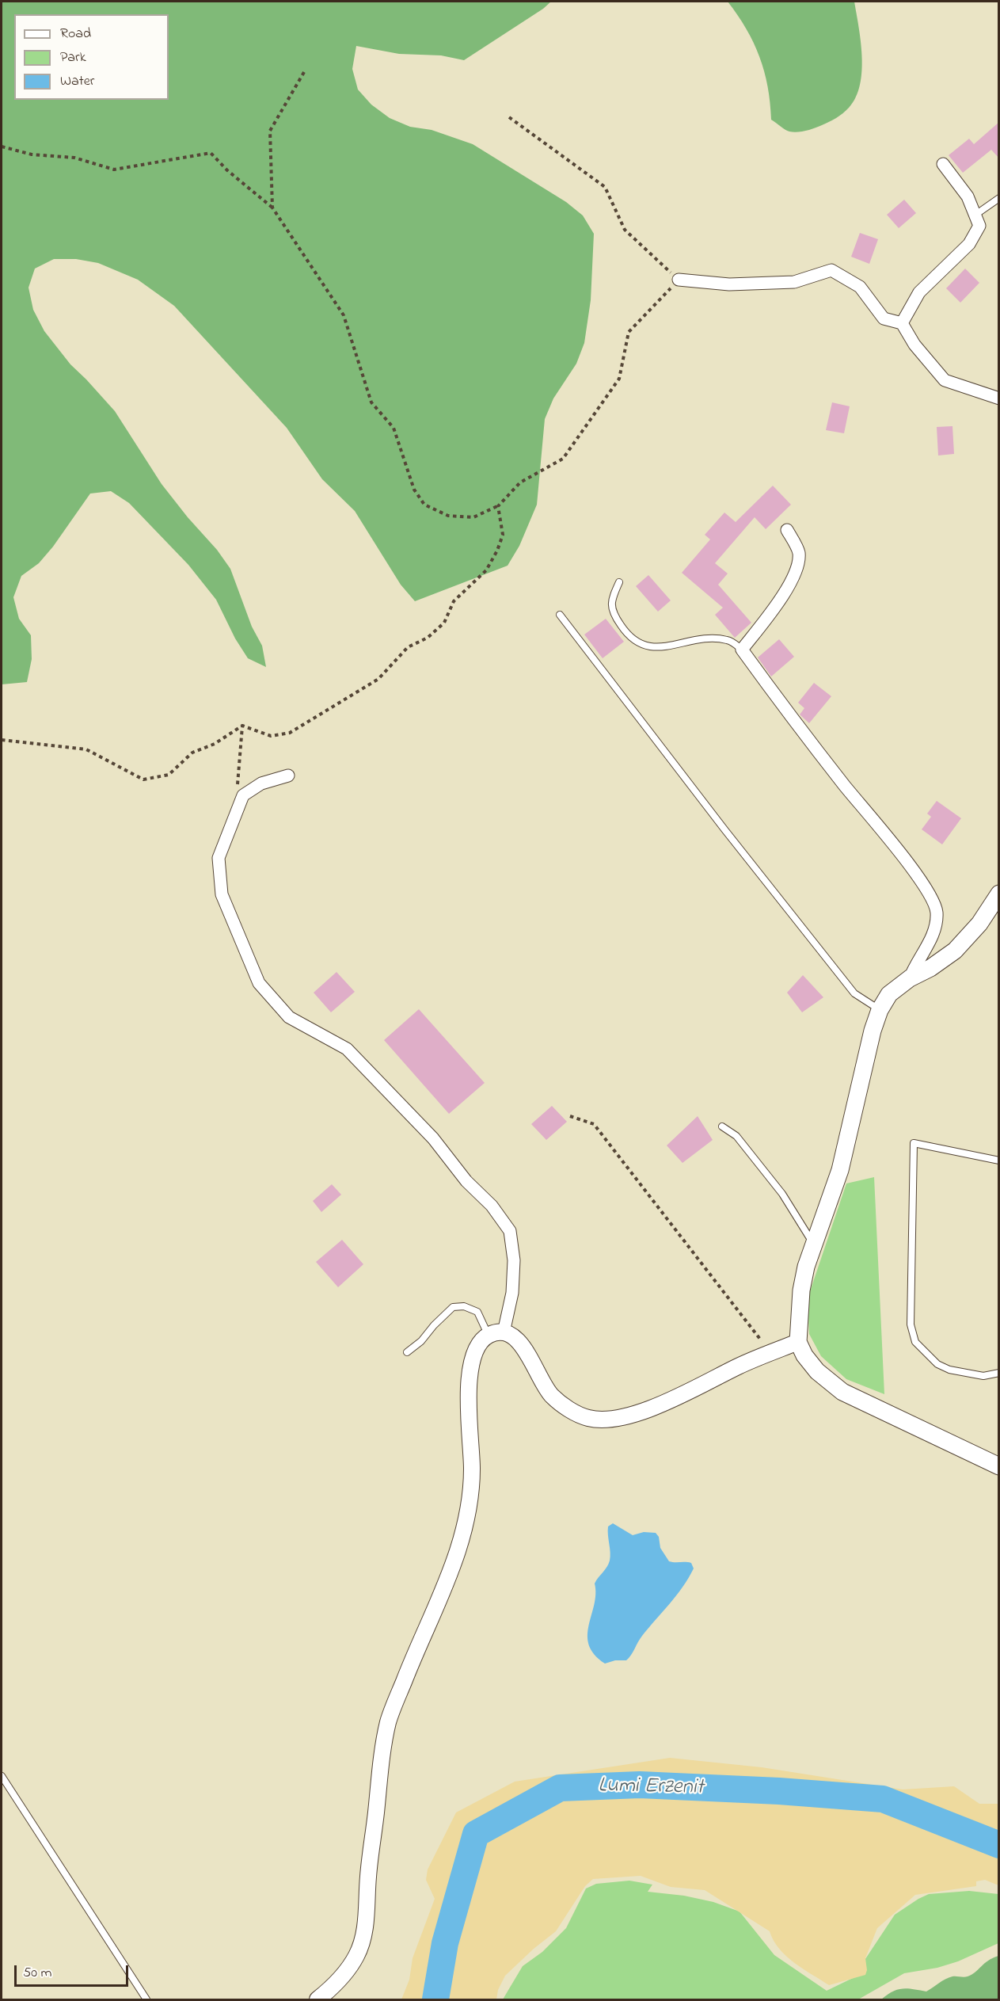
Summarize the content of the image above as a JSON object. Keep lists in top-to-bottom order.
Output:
{
  "water": ["Lumi Erzenit"],
  "legend": ["Road", "Park", "Water"],
  "scale_bar": "50 m"
}
